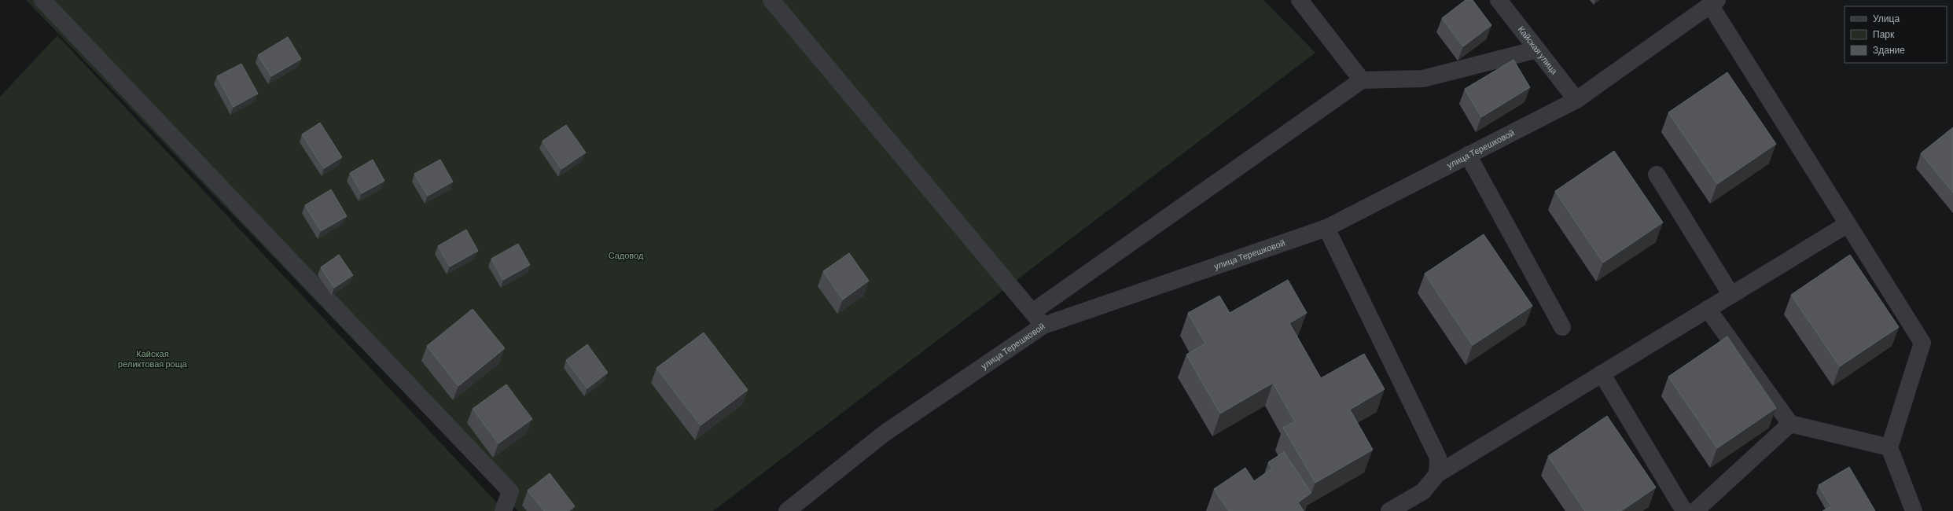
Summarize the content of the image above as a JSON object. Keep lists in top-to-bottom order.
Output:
{
  "streets": {
    "street": ["Кайская улица", "улица Терешковой"]
  },
  "crossings": [
    ["Кайская улица", "улица Терешковой"]
  ],
  "parks": ["Садовод", "Кайская реликтовая роща"],
  "legend": ["Улица", "Парк", "Здание"]
}
